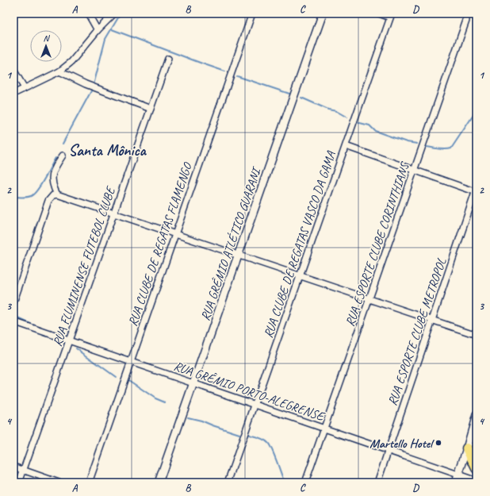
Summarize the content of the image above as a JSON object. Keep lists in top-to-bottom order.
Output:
{
  "streets": {
    "street": [
      "RUA CLUBE DE REGATAS FLAMENGO",
      "RUA GRÊMIO ATLÉTICO GUARANI",
      "RUA CLUBE DE REGATAS VASCO DA GAMA",
      "RUA ESPORTE CLUBE CORINTHIANS",
      "RUA FLUMINENSE FUTEBOL CLUBE",
      "RUA ESPORTE CLUBE METROPOL",
      "RUA GRÊMIO PORTO-ALEGRENSE"
    ]
  },
  "crossings": [
    ["RUA CLUBE DE REGATAS FLAMENGO", "RUA GRÊMIO PORTO-ALEGRENSE"],
    ["RUA GRÊMIO ATLÉTICO GUARANI", "RUA GRÊMIO PORTO-ALEGRENSE"],
    ["RUA CLUBE DE REGATAS VASCO DA GAMA", "RUA GRÊMIO PORTO-ALEGRENSE"],
    ["RUA ESPORTE CLUBE CORINTHIANS", "RUA GRÊMIO PORTO-ALEGRENSE"],
    ["RUA FLUMINENSE FUTEBOL CLUBE", "RUA GRÊMIO PORTO-ALEGRENSE"],
    ["RUA ESPORTE CLUBE METROPOL", "RUA GRÊMIO PORTO-ALEGRENSE"]
  ],
  "districts": ["Santa Mônica"],
  "places": ["Martello Hotel"],
  "north": "top",
  "grid": {
    "columns": [
      "A",
      "B",
      "C",
      "D"
    ],
    "rows": [
      "1",
      "2",
      "3",
      "4"
    ]
  }
}
